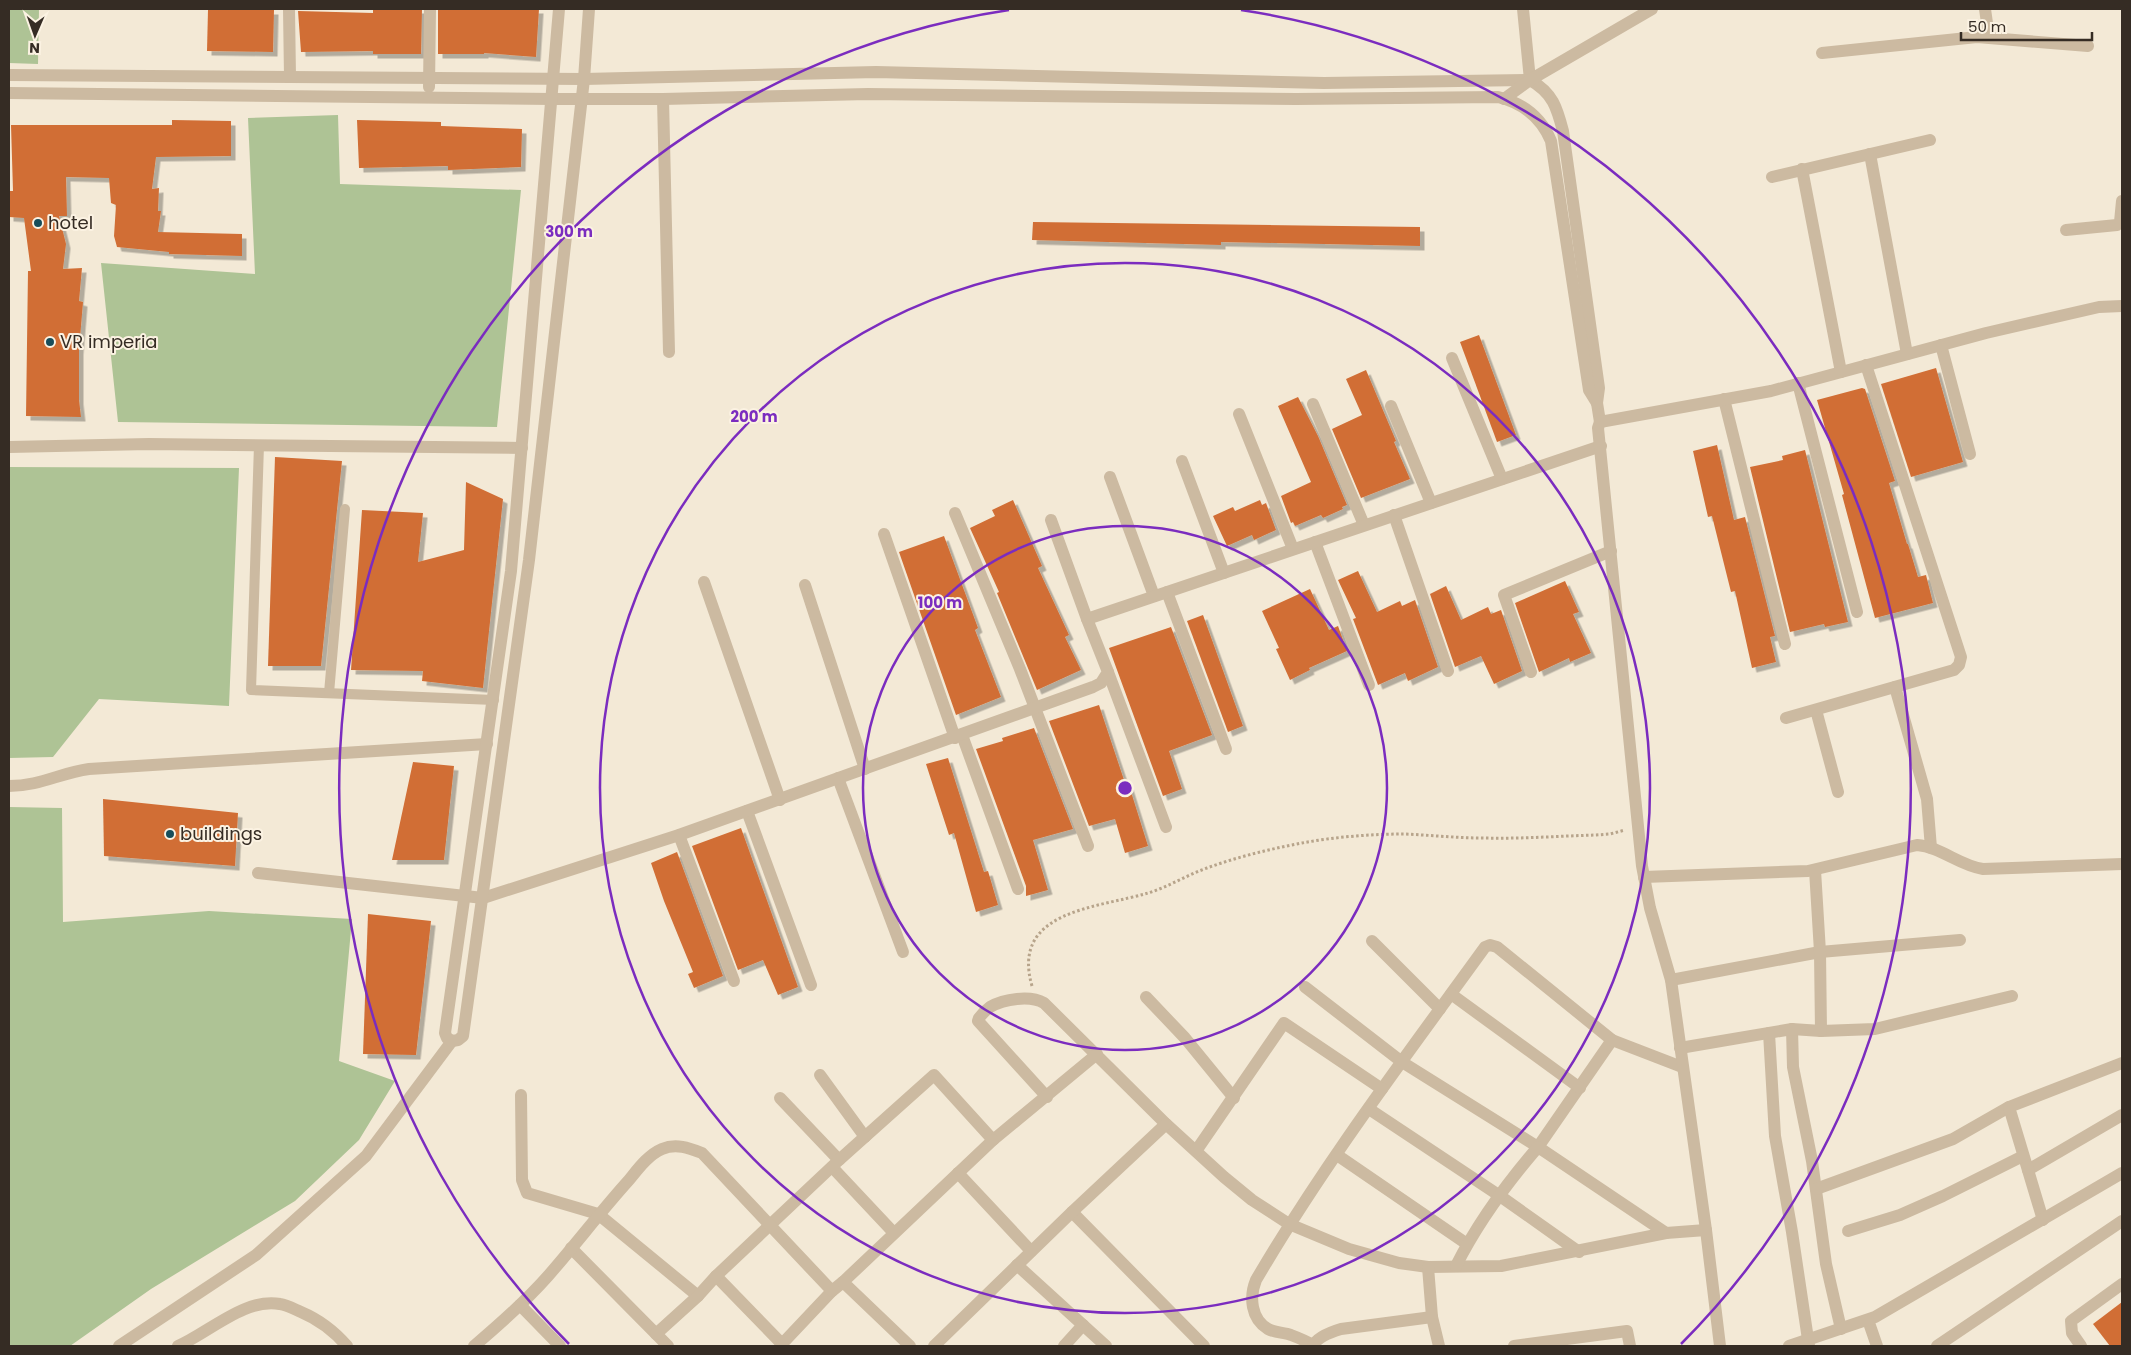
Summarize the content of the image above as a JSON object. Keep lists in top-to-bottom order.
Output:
{
  "places": ["hotel", "VR imperia", "buildings"],
  "scale_bar": "50 m",
  "north": "bottom",
  "rings": ["300 m", "200 m", "100 m"]
}
